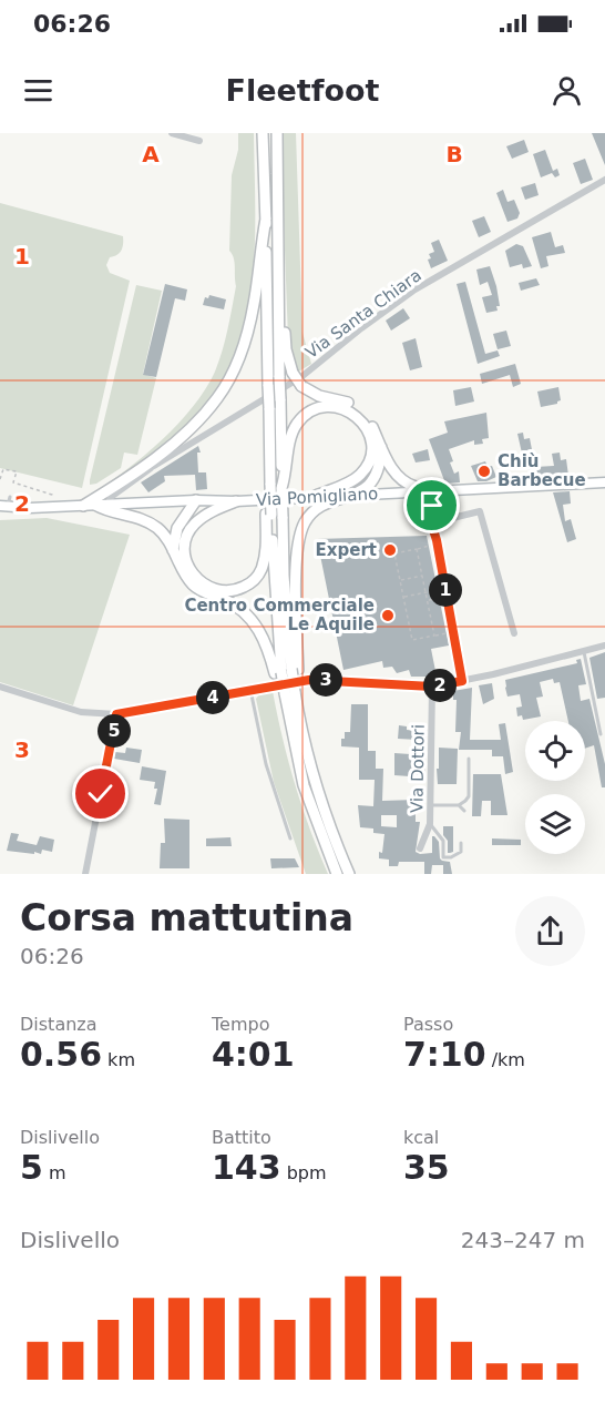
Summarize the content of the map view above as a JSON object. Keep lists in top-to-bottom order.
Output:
{
  "streets": {
    "main road": ["Via Pomigliano"],
    "street": ["Via Santa Chiara", "Via Dottori"]
  },
  "places": ["Chiù Barbecue", "Expert", "Centro Commerciale Le Aquile"],
  "page": {
    "status": "06:26",
    "header": "Fleetfoot",
    "pins": [
      "1",
      "3",
      "2",
      "4",
      "5"
    ],
    "heading": ["Corsa mattutina", "06:26"],
    "stats": [
      ["Distanza", "0.56 km"],
      ["Tempo", "4:01"],
      ["Passo", "7:10 /km"],
      ["Dislivello", "5 m"],
      ["Battito", "143 bpm"],
      ["kcal", "35"]
    ],
    "chart": ["Dislivello", "243–247 m"]
  },
  "grid": {
    "columns": ["A", "B"],
    "rows": ["1", "2", "3"]
  }
}
